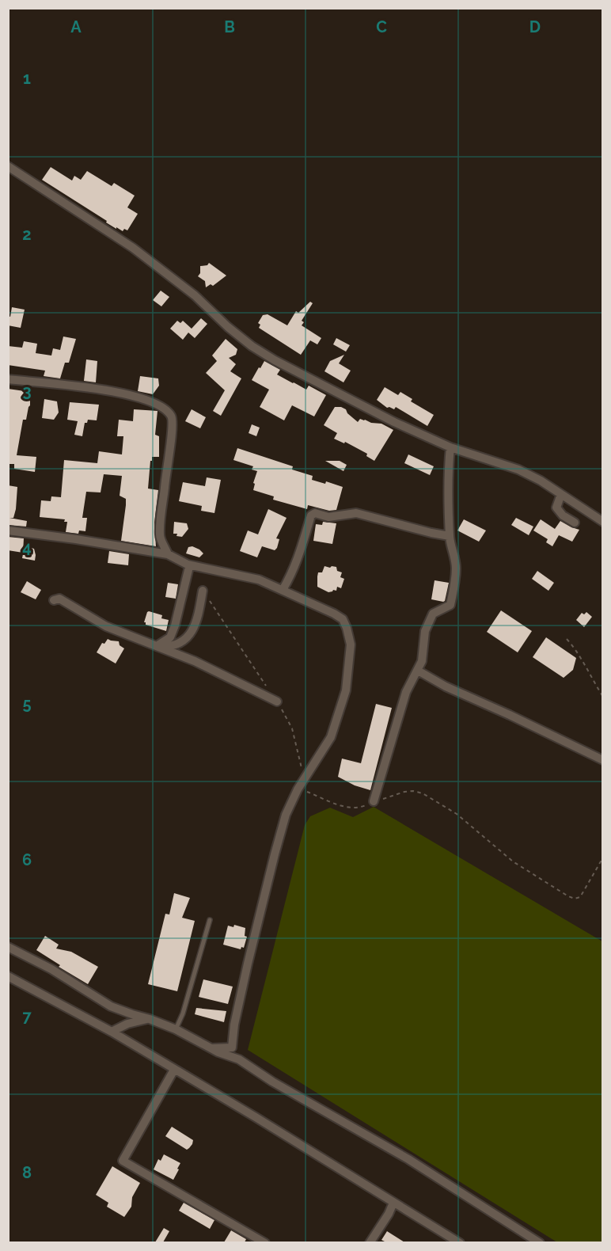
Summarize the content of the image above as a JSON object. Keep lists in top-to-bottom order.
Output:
{
  "grid": {
    "columns": [
      "A",
      "B",
      "C",
      "D"
    ],
    "rows": [
      "1",
      "2",
      "3",
      "4",
      "5",
      "6",
      "7",
      "8"
    ]
  }
}
